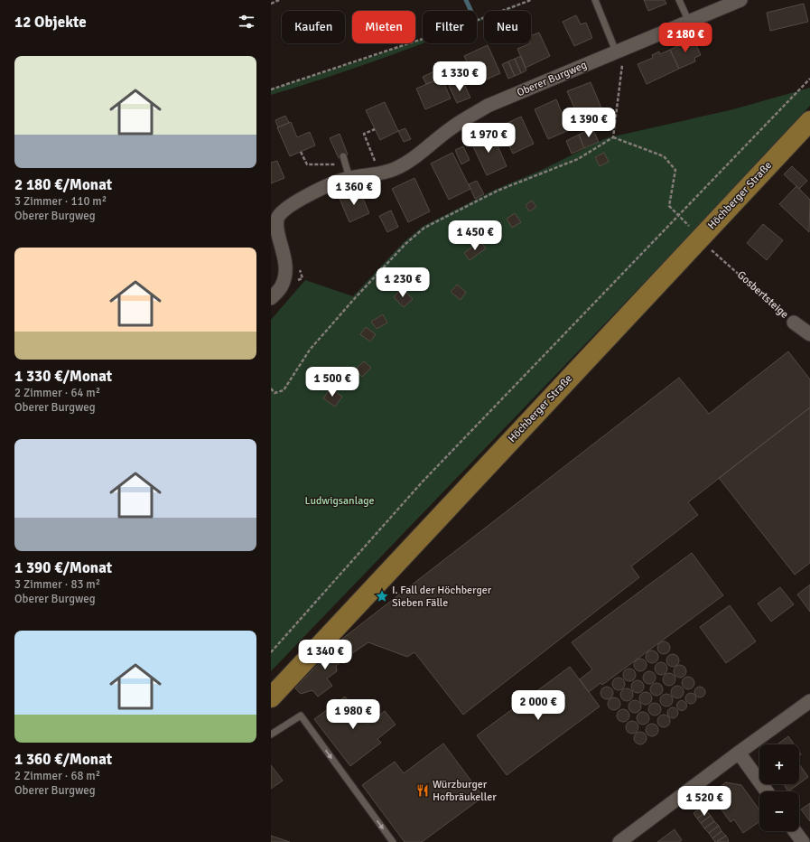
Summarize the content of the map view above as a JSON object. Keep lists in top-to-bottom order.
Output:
{
  "streets": {
    "main road": ["Höchberger Straße"],
    "street": ["Oberer Burgweg", "Gosbertsteige"]
  },
  "parks": ["Ludwigsanlage"],
  "places": {
    "place": ["I. Fall der Höchberger Sieben Fälle"],
    "restaurant": ["Würzburger Hofbräukeller"]
  },
  "page": {
    "heading": "12 Objekte",
    "chip": [
      "Kaufen",
      "Mieten",
      "Filter",
      "Neu"
    ],
    "price": [
      "2 180 €",
      "1 330 €",
      "1 390 €",
      "1 970 €",
      "1 360 €",
      "1 450 €",
      "1 230 €",
      "1 500 €",
      "1 340 €",
      "2 000 €",
      "1 980 €",
      "1 520 €"
    ],
    "list": [
      {
        "name": "2 180 €/Monat",
        "note": "3 Zimmer · 110 m² · Oberer Burgweg"
      },
      {
        "name": "1 330 €/Monat",
        "note": "2 Zimmer · 64 m² · Oberer Burgweg"
      },
      {
        "name": "1 390 €/Monat",
        "note": "3 Zimmer · 83 m² · Oberer Burgweg"
      },
      {
        "name": "1 360 €/Monat",
        "note": "2 Zimmer · 68 m² · Oberer Burgweg"
      }
    ],
    "map_buttons": ["+", "−"]
  }
}
